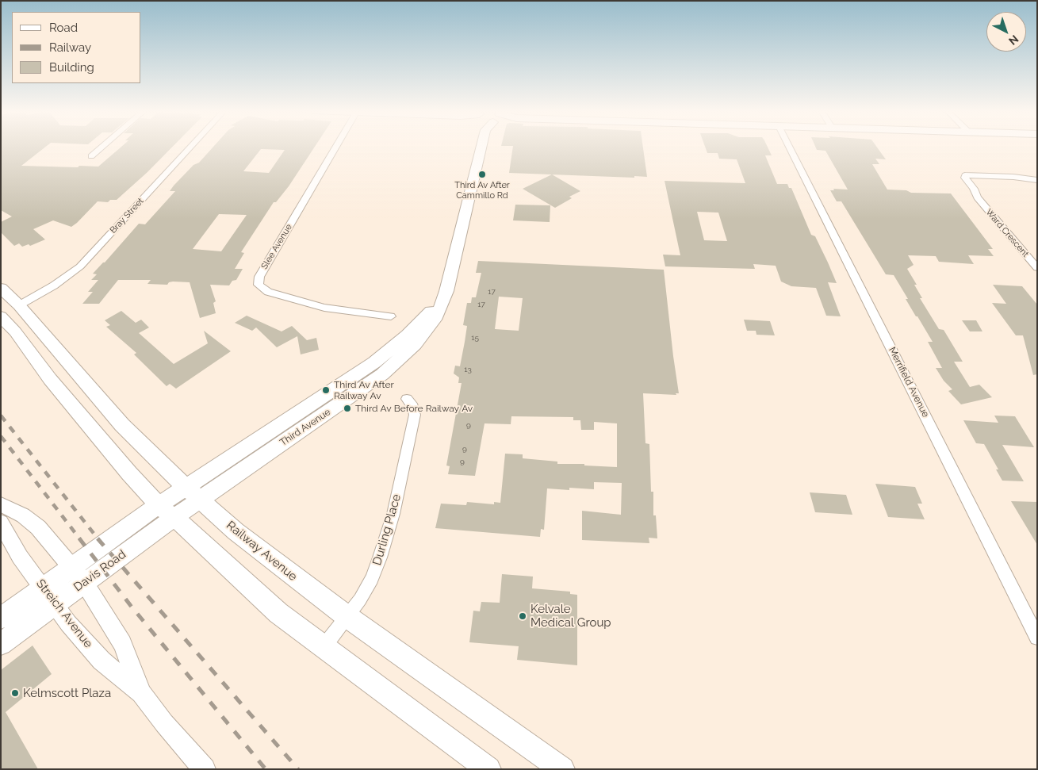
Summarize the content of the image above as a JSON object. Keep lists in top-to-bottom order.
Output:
{
  "streets": {
    "main road": ["Third Avenue", "Railway Avenue", "Davis Road"],
    "street": [
      "Bray Street",
      "Ward Crescent",
      "Slee Avenue",
      "Merrifield Avenue",
      "Durling Place",
      "Streich Avenue"
    ]
  },
  "crossings": [
    ["Bray Street", "Railway Avenue"],
    ["Third Avenue", "Railway Avenue"],
    ["Third Avenue", "Davis Road"],
    ["Durling Place", "Railway Avenue"],
    ["Railway Avenue", "Davis Road"],
    ["Davis Road", "Streich Avenue"]
  ],
  "places": [
    "Third Av After Cammillo Rd",
    "Third Av After Railway Av",
    "Third Av Before Railway Av",
    "Kelvale Medical Group",
    "Kelmscott Plaza"
  ],
  "house_numbers": [
    "17",
    "17",
    "15",
    "13",
    "9",
    "9",
    "9"
  ],
  "legend": ["Road", "Railway", "Building"],
  "north": "bottom right"
}
